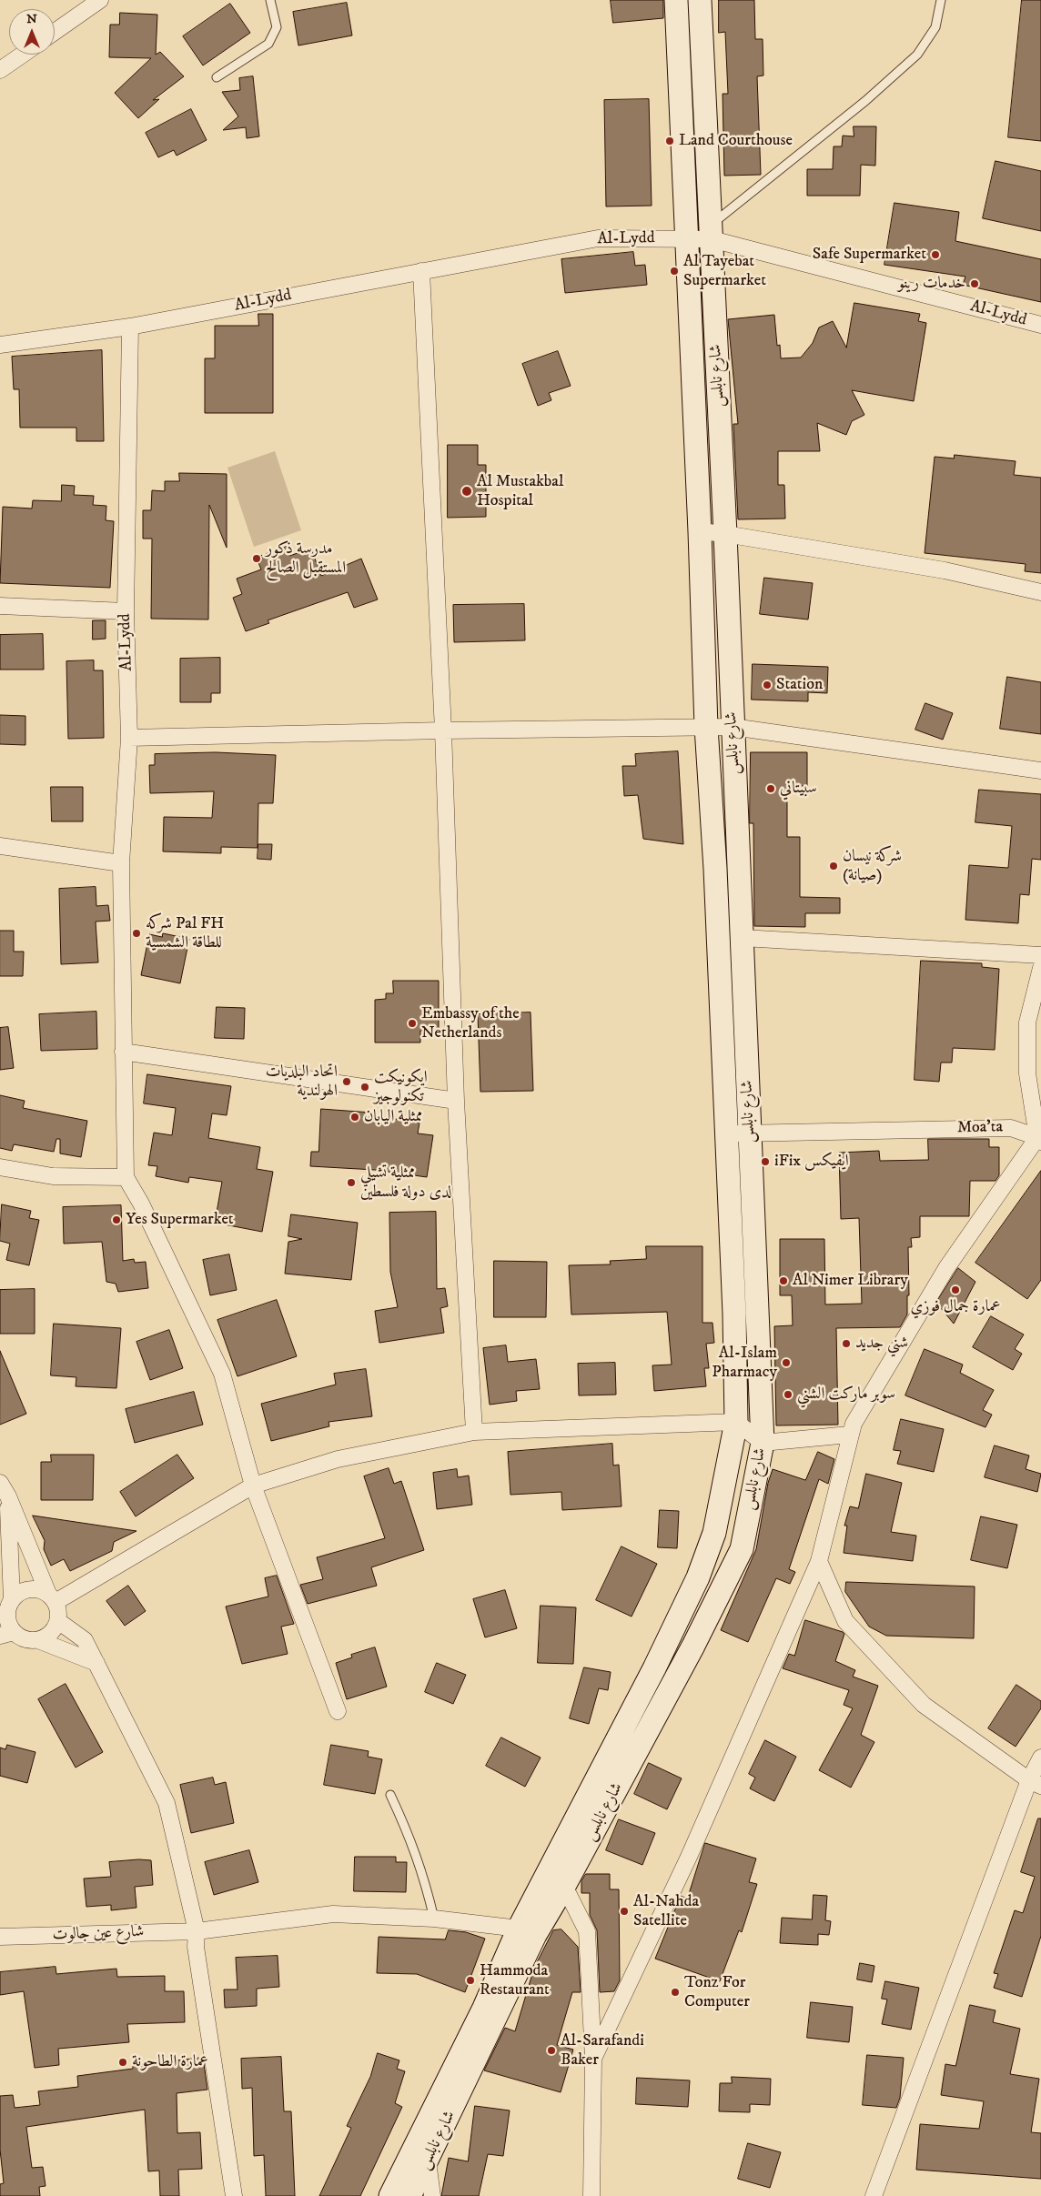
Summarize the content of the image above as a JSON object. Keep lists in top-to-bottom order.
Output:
{
  "streets": {
    "main road": ["شارع نابلس"],
    "street": ["Al-Lydd", "Moa'ta", "شارع عين جالوت"]
  },
  "crossings": [
    ["Al-Lydd", "شارع نابلس"],
    ["شارع نابلس", "Moa'ta"],
    ["شارع نابلس", "شارع عين جالوت"]
  ],
  "places": [
    "Land Courthouse",
    "Safe Supermarket",
    "Al Tayebat Supermarket",
    "خدمات رينو",
    "Al Mustakbal Hospital",
    "مدرسة ذكور المستقبل الصالح",
    "Station",
    "سبيتاني",
    "شركة نيسان (صيانة)",
    "شركه Pal FH للطاقة الشمسية",
    "Embassy of the Netherlands",
    "اتحاد البلديات الهولندية",
    "ايكونيكت تكنولوجيز",
    "ممثلية اليابان",
    "iFix ايفيكس",
    "ممثلية تشيلي لدى دولة فلسطين",
    "Yes Supermarket",
    "Al Nimer Library",
    "عمارة جمال فوزي",
    "شني جديد",
    "Al-Islam Pharmacy",
    "سوبر ماركت الشني",
    "Al-Nahda Satellite",
    "Hammoda Restaurant",
    "Tonz For Computer",
    "Al-Sarafandi Baker",
    "عمارة الطاحونة"
  ],
  "north": "top"
}
